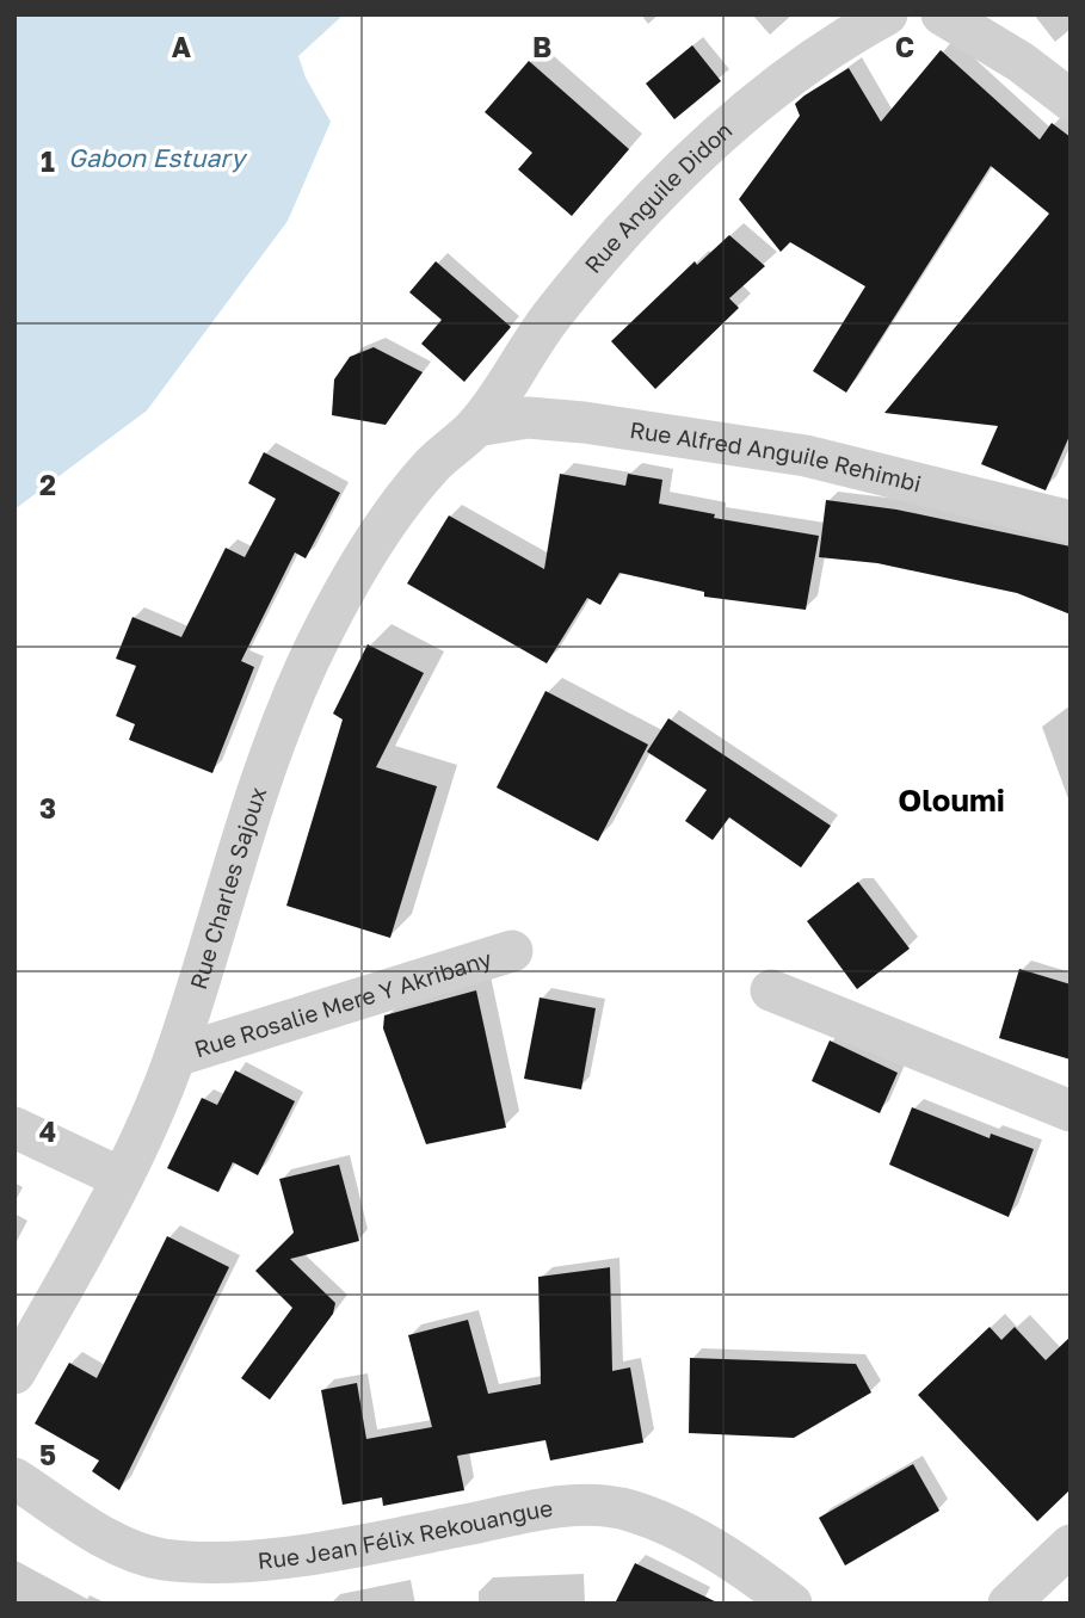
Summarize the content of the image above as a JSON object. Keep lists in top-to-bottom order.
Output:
{
  "streets": {
    "street": [
      "Rue Anguile Didon",
      "Rue Alfred Anguile Rehimbi",
      "Rue Charles Sajoux",
      "Rue Rosalie Mere Y Akribany",
      "Rue Jean Félix Rekouangue"
    ]
  },
  "crossings": [
    ["Rue Anguile Didon", "Rue Alfred Anguile Rehimbi"],
    ["Rue Anguile Didon", "Rue Charles Sajoux"],
    ["Rue Alfred Anguile Rehimbi", "Rue Charles Sajoux"],
    ["Rue Charles Sajoux", "Rue Rosalie Mere Y Akribany"]
  ],
  "districts": ["Oloumi"],
  "water": ["Gabon Estuary"],
  "grid": {
    "columns": ["A", "B", "C"],
    "rows": [
      "1",
      "2",
      "3",
      "4",
      "5"
    ]
  }
}
